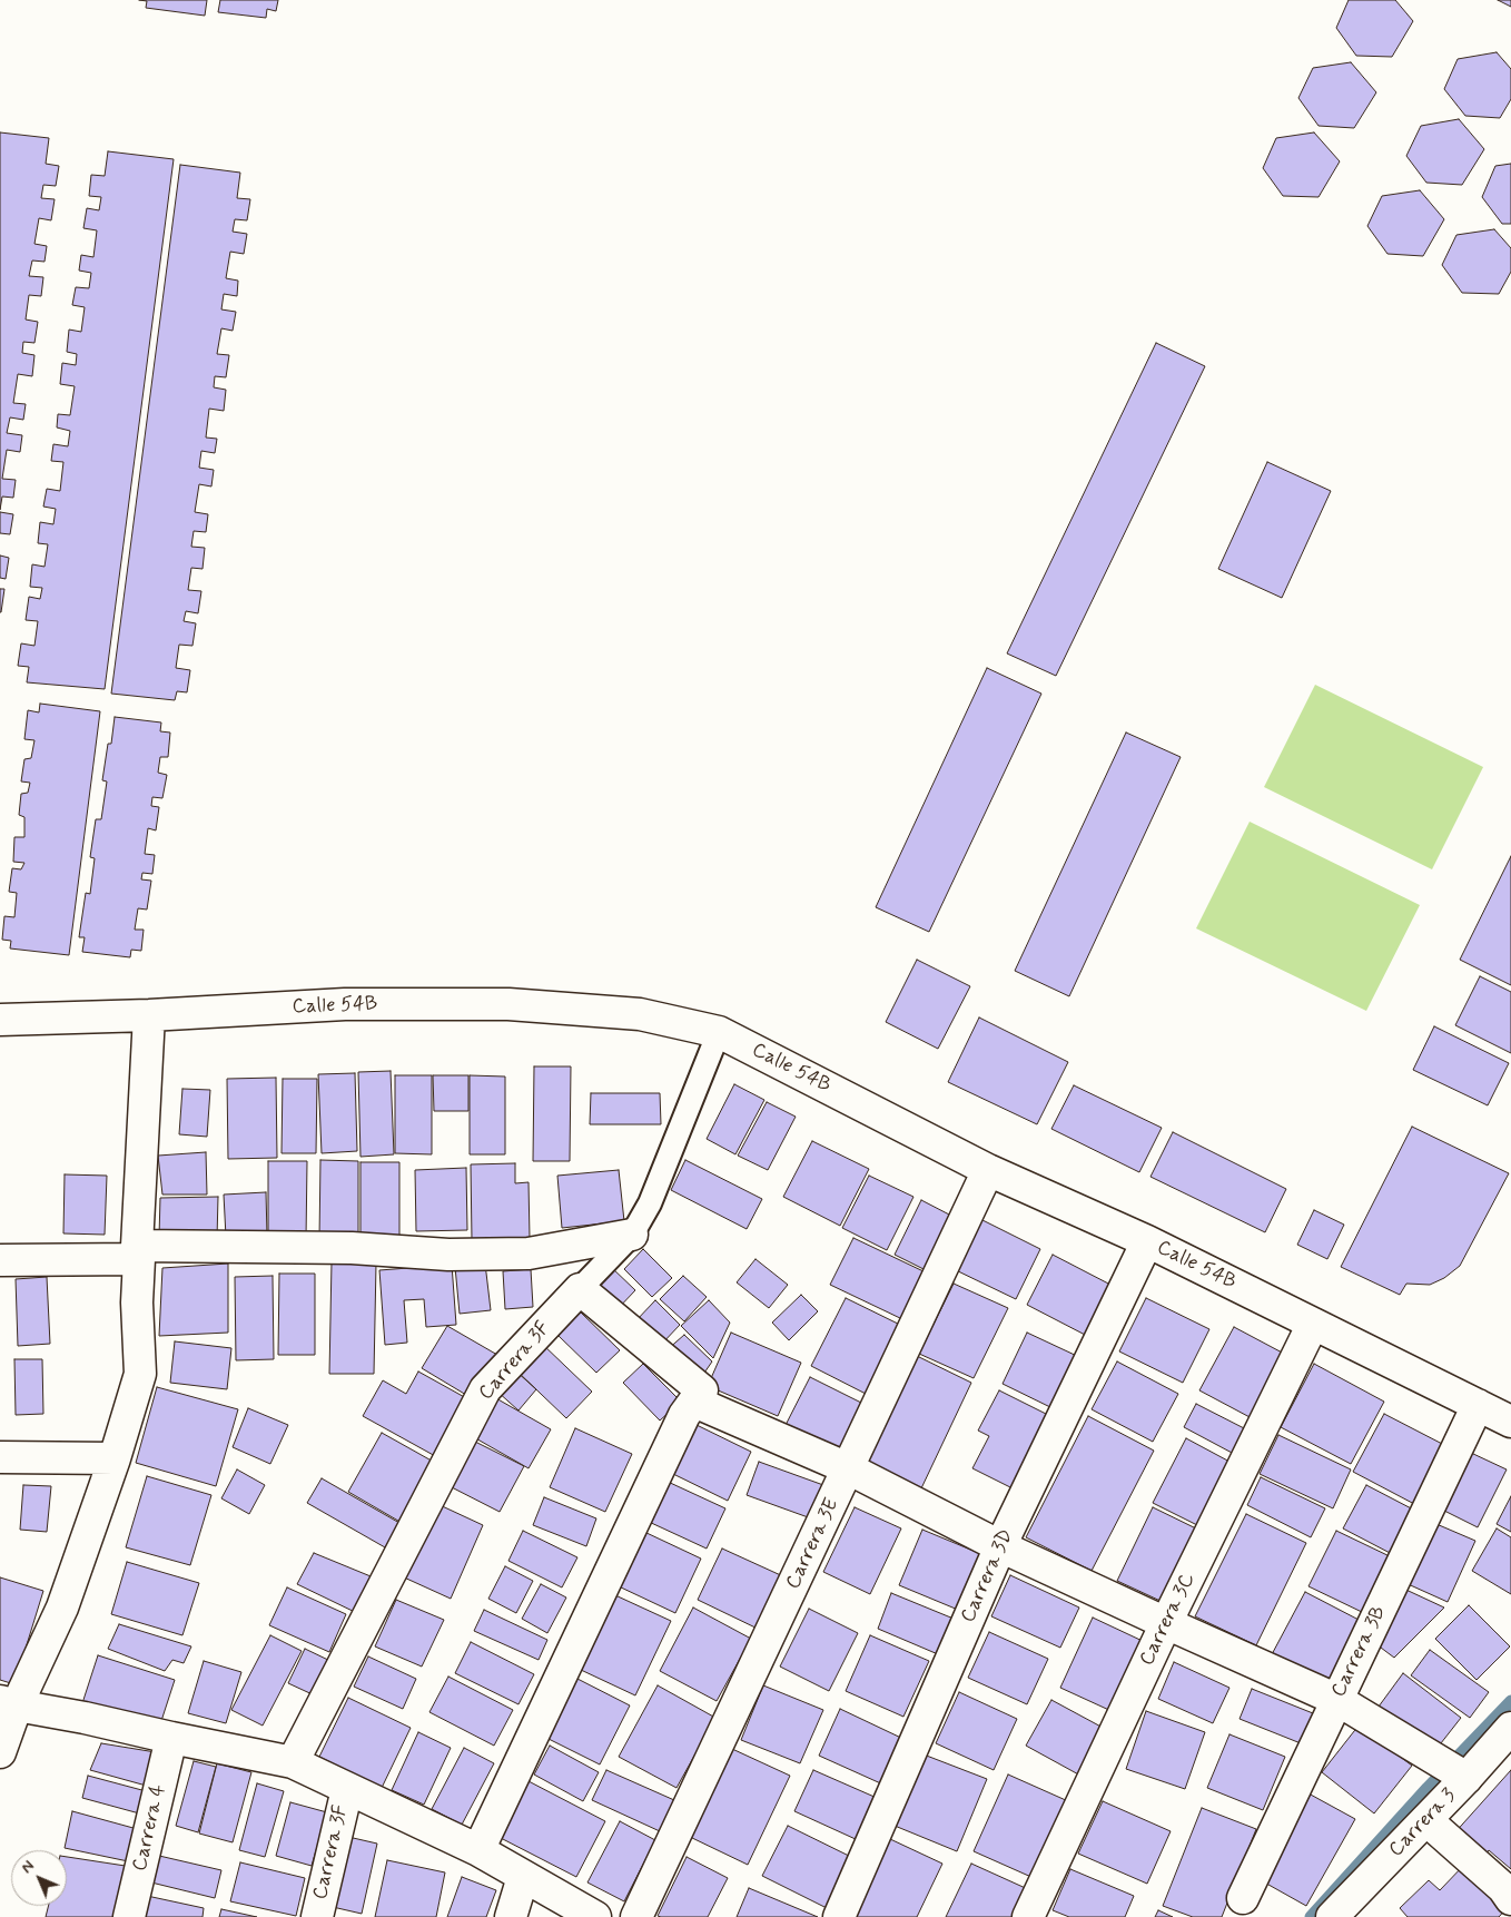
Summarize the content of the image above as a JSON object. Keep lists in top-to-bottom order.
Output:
{
  "streets": {
    "street": [
      "Calle 54B",
      "Carrera 3F",
      "Carrera 3E",
      "Carrera 3D",
      "Carrera 3C",
      "Carrera 3B",
      "Carrera 3",
      "Carrera 4"
    ]
  },
  "crossings": [
    ["Calle 54B", "Carrera 3F"],
    ["Calle 54B", "Carrera 3E"],
    ["Calle 54B", "Carrera 3D"],
    ["Calle 54B", "Carrera 3C"],
    ["Calle 54B", "Carrera 3B"]
  ],
  "north": "top left"
}
